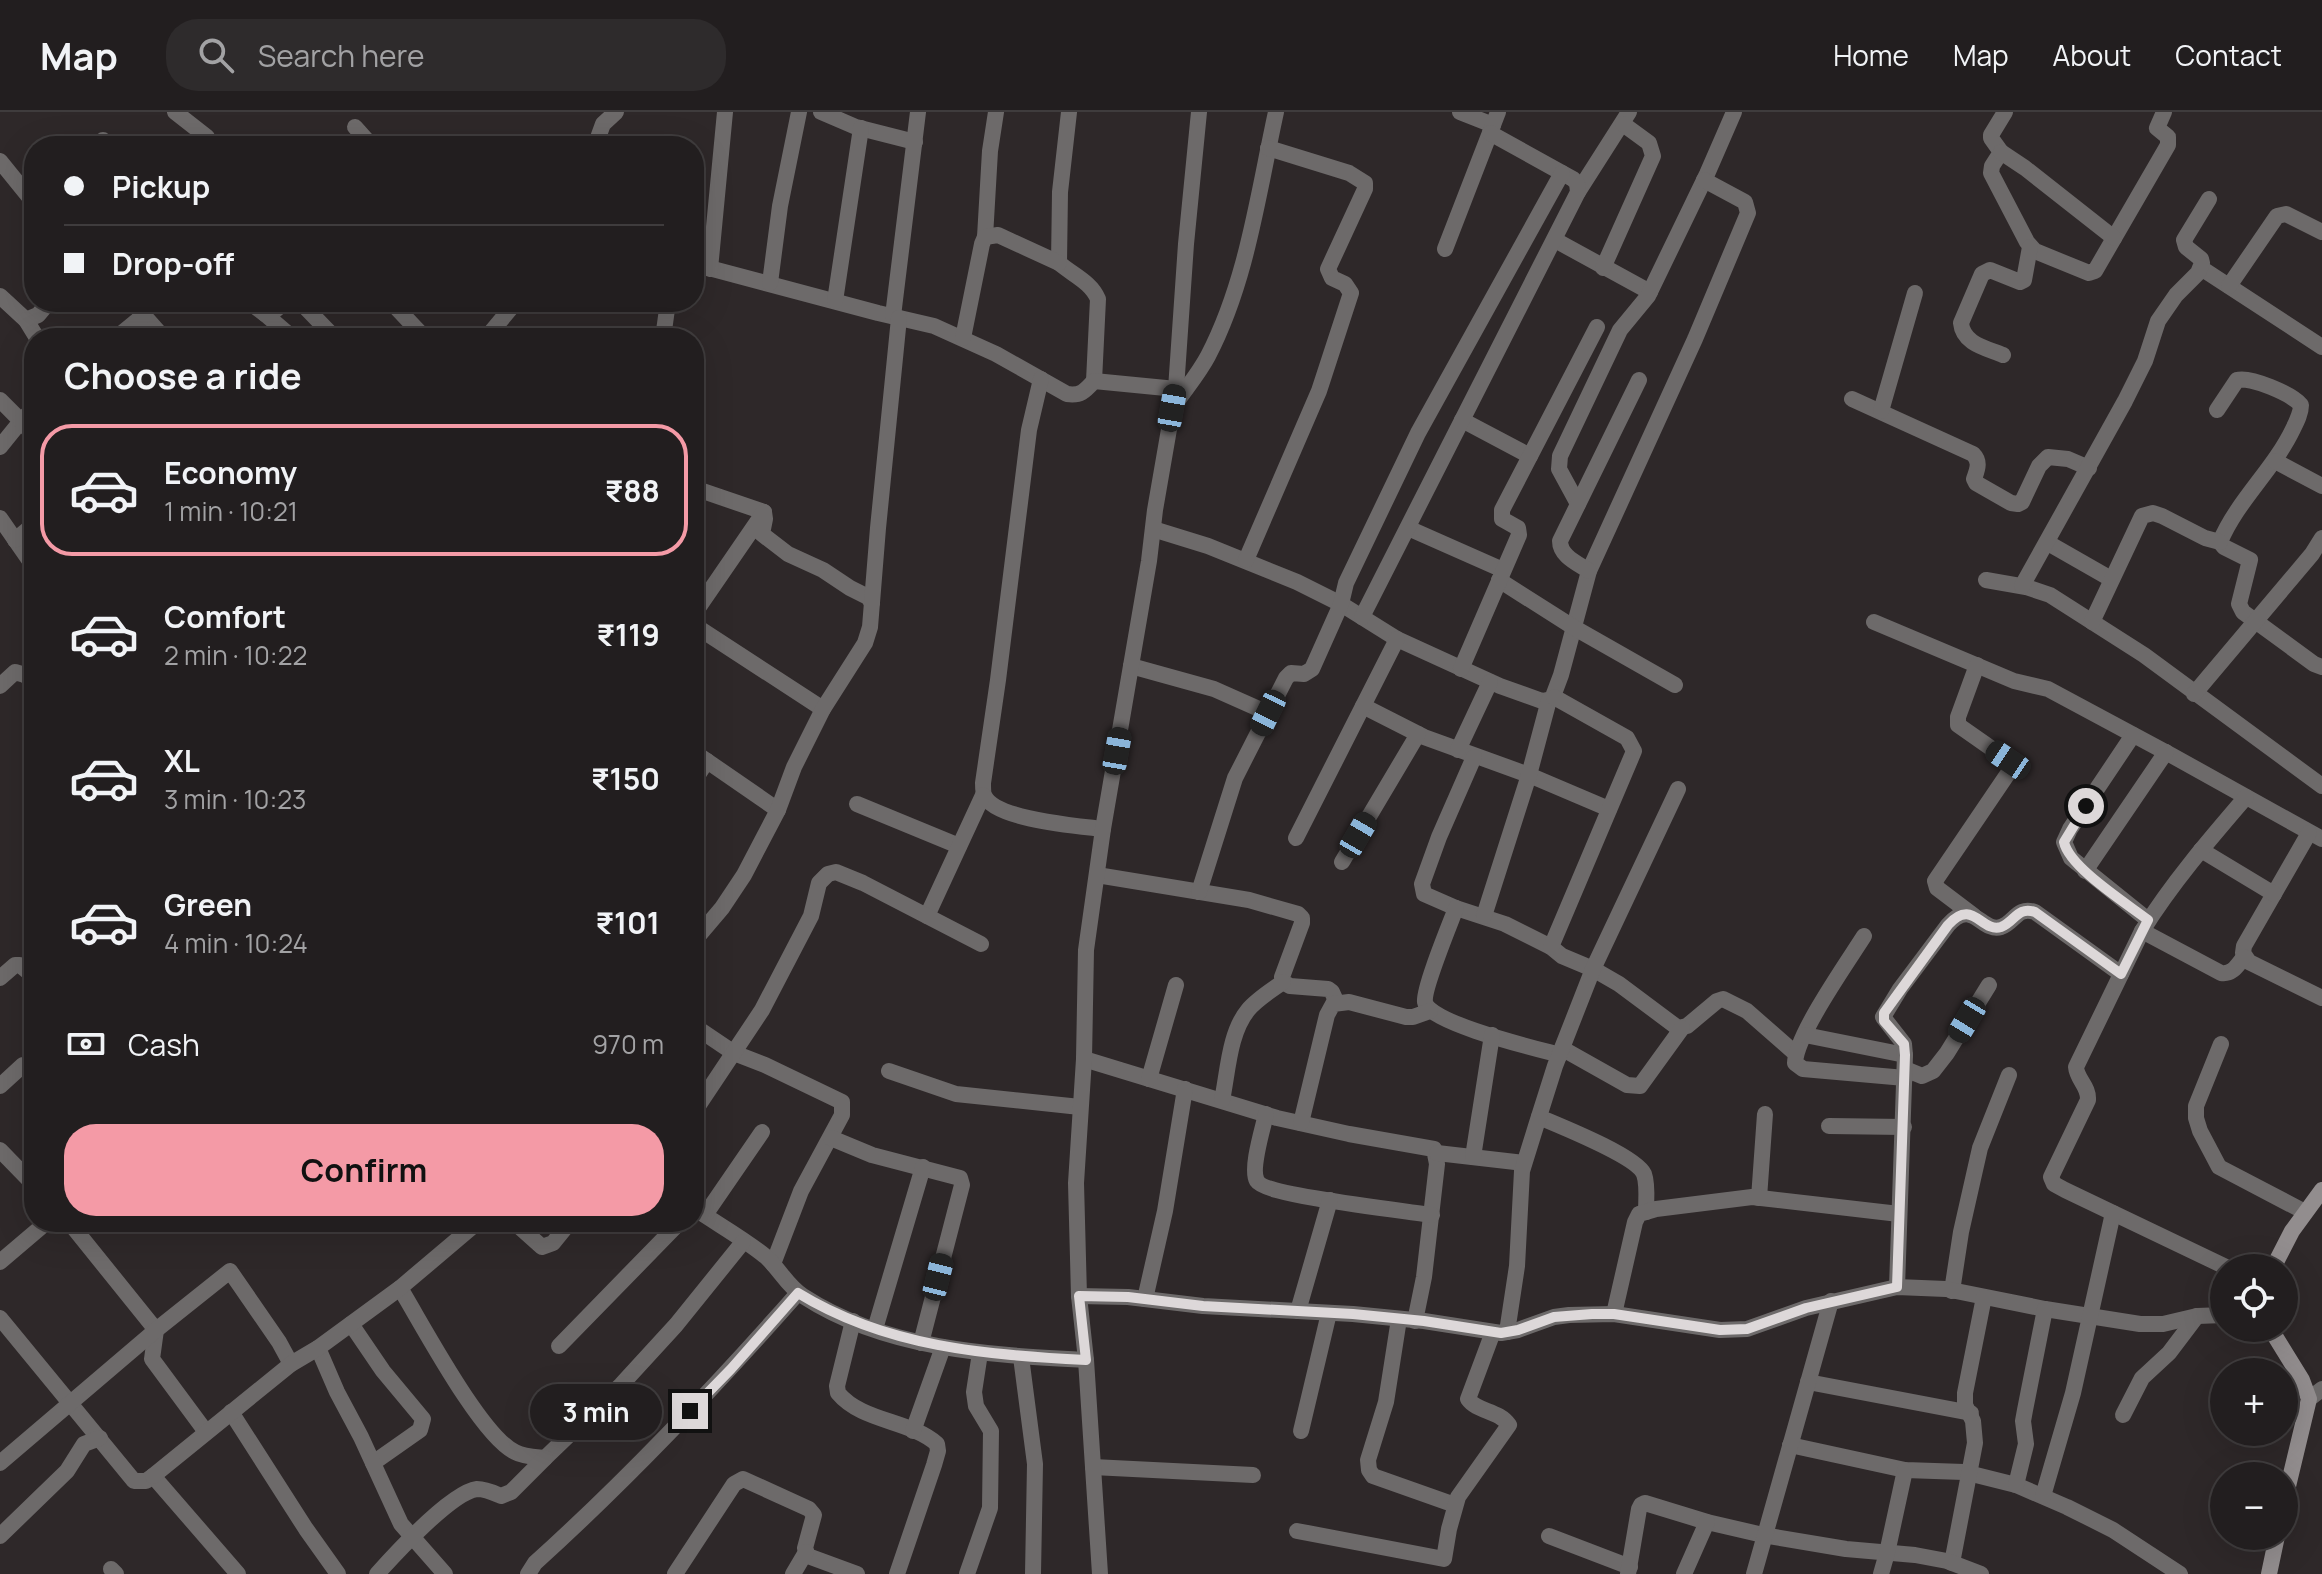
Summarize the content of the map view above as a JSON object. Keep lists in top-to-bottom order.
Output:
{
  "page": {
    "header": "Map",
    "search": "Search here",
    "nav": [
      "Home",
      "Map",
      "About",
      "Contact"
    ],
    "banner": ["Pickup", "Drop-off"],
    "heading": "Choose a ride",
    "list": [
      {
        "name": "Economy",
        "note": "1 min · 10:21",
        "value": "₹88"
      },
      {
        "name": "Comfort",
        "note": "2 min · 10:22",
        "value": "₹119"
      },
      {
        "name": "XL",
        "note": "3 min · 10:23",
        "value": "₹150"
      },
      {
        "name": "Green",
        "note": "4 min · 10:24",
        "value": "₹101"
      }
    ],
    "pay": ["Cash", "970 m"],
    "buttons": "Confirm",
    "map_buttons": ["+", "−"],
    "bubble": "3 min"
  }
}
